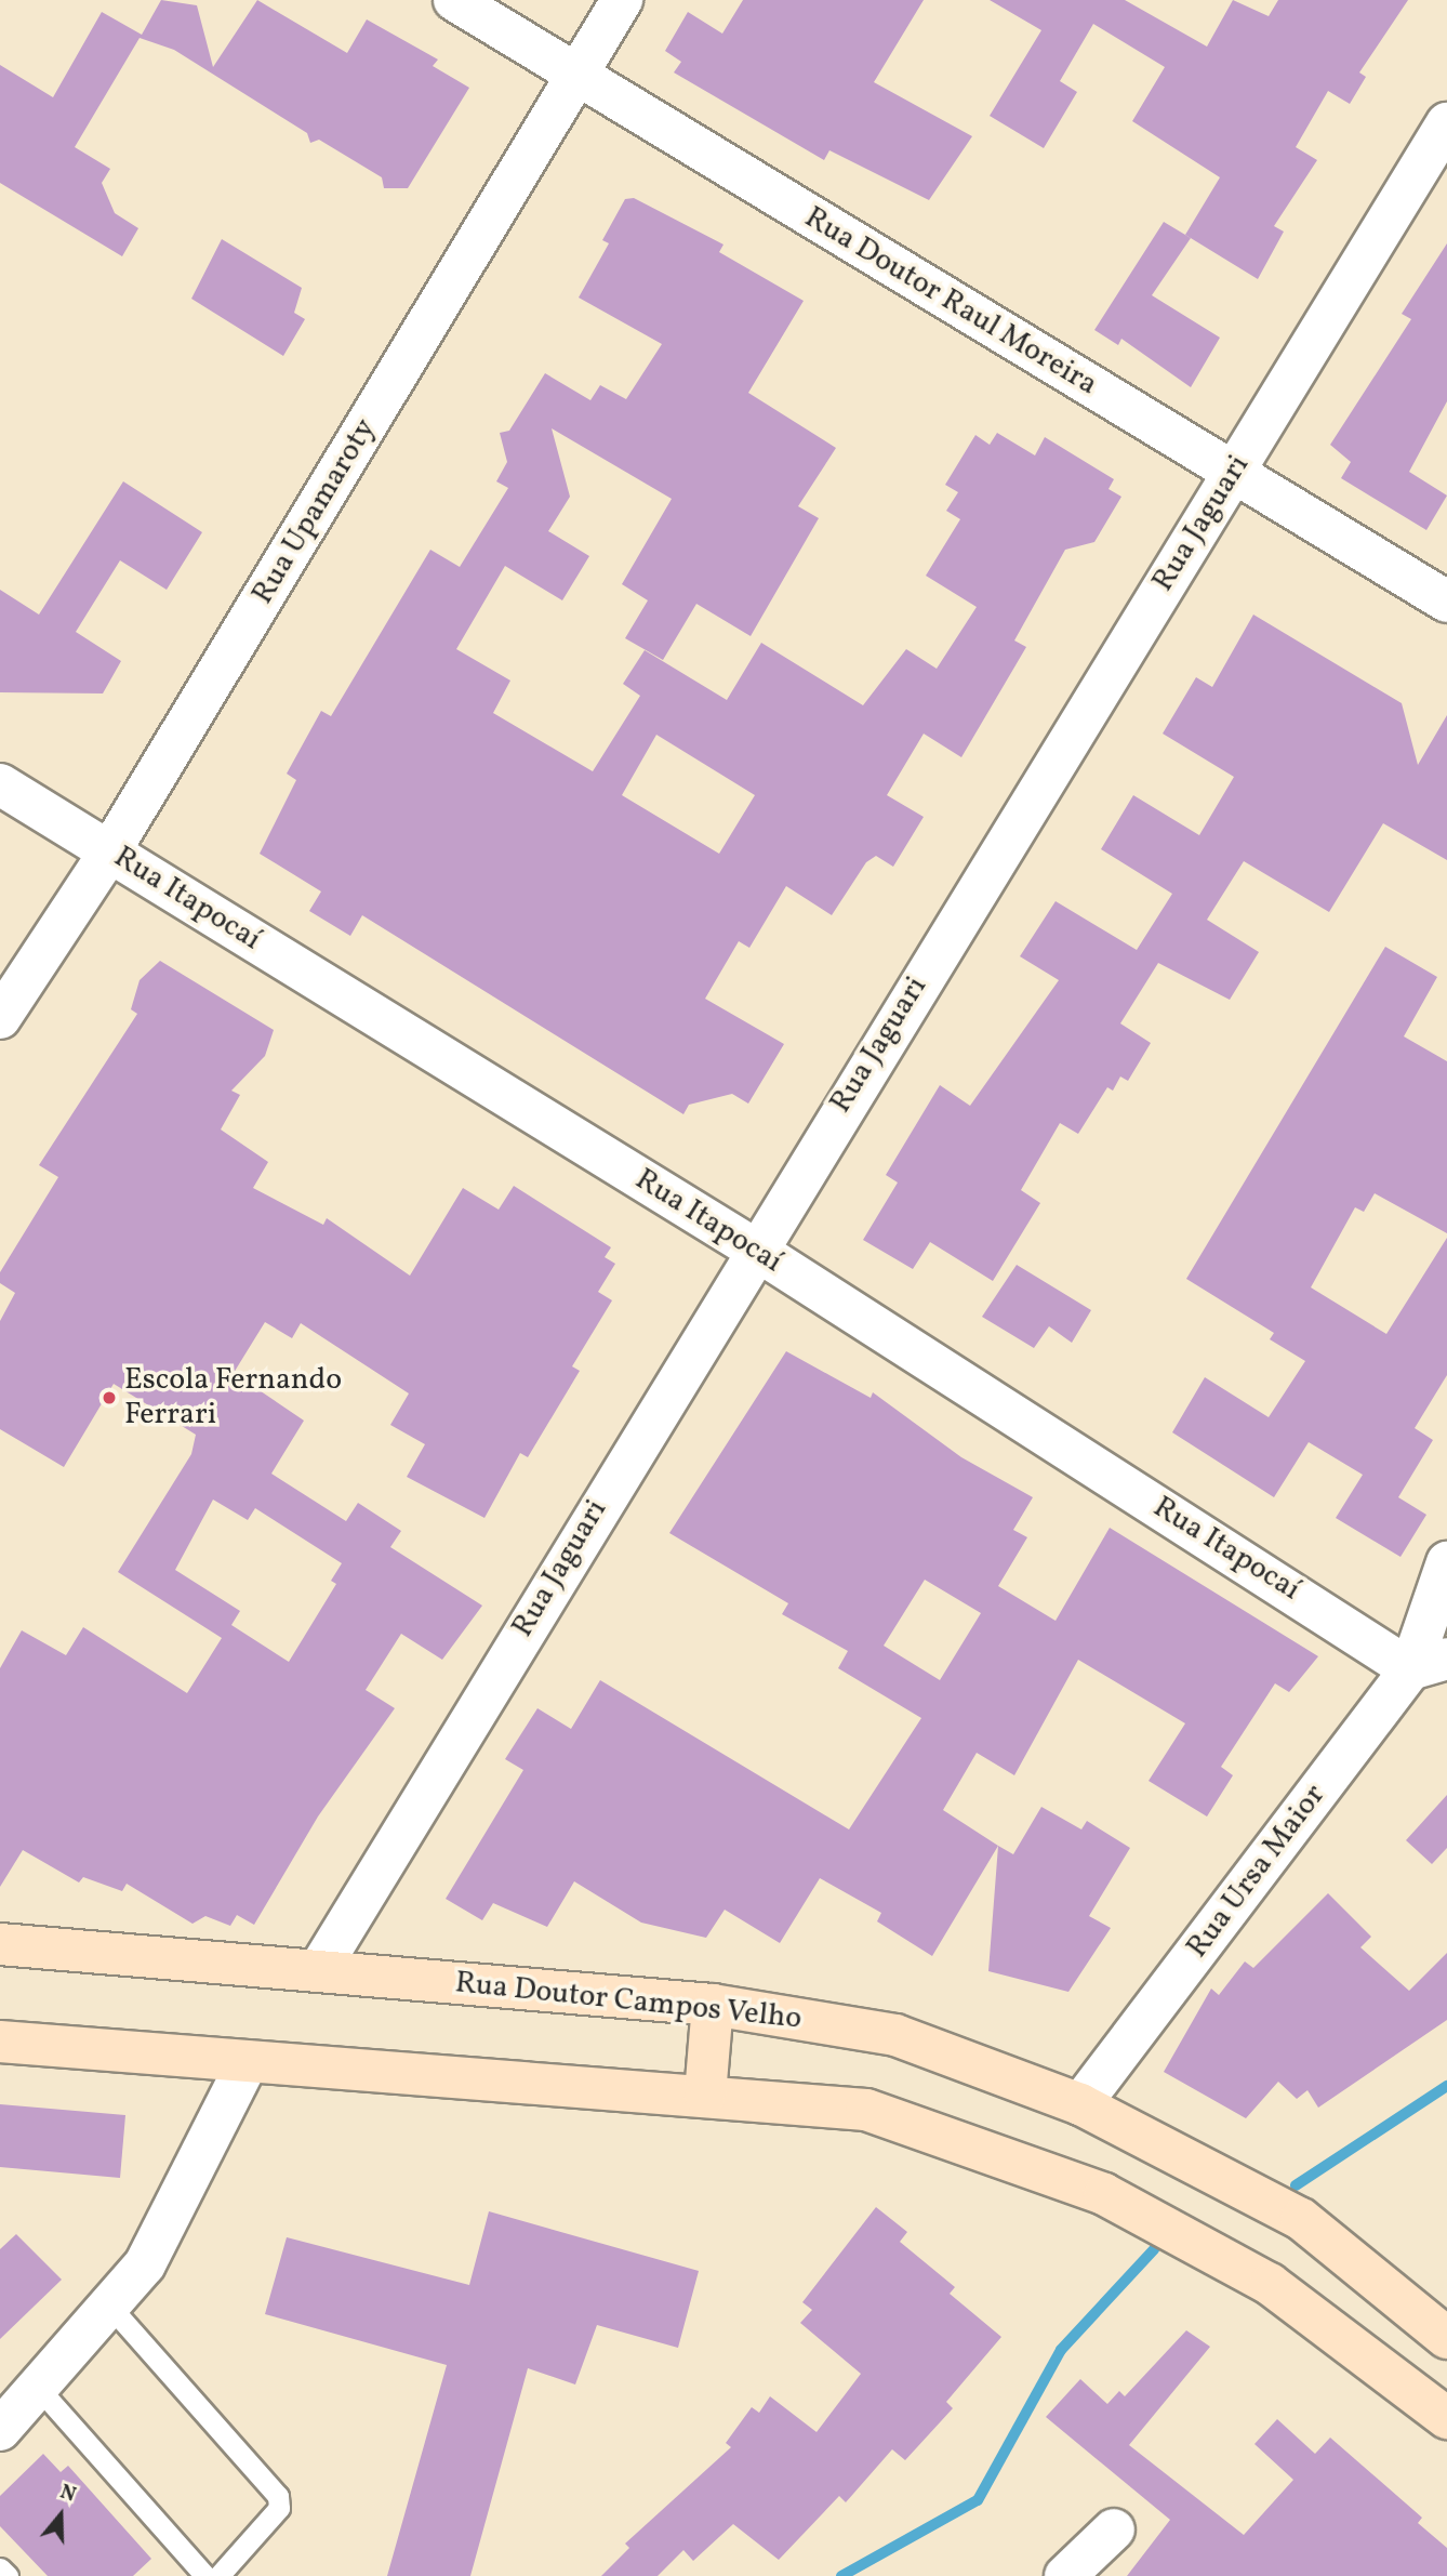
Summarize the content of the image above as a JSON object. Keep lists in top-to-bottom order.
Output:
{
  "streets": {
    "main road": ["Rua Doutor Campos Velho"],
    "street": [
      "Rua Doutor Raul Moreira",
      "Rua Upamaroty",
      "Rua Jaguari",
      "Rua Itapocaí",
      "Rua Ursa Maior"
    ]
  },
  "crossings": [
    ["Rua Doutor Raul Moreira", "Rua Upamaroty"],
    ["Rua Doutor Raul Moreira", "Rua Jaguari"],
    ["Rua Upamaroty", "Rua Itapocaí"],
    ["Rua Jaguari", "Rua Itapocaí"],
    ["Rua Jaguari", "Rua Doutor Campos Velho"],
    ["Rua Itapocaí", "Rua Ursa Maior"],
    ["Rua Ursa Maior", "Rua Doutor Campos Velho"]
  ],
  "places": ["Escola Fernando Ferrari"],
  "north": "top"
}
